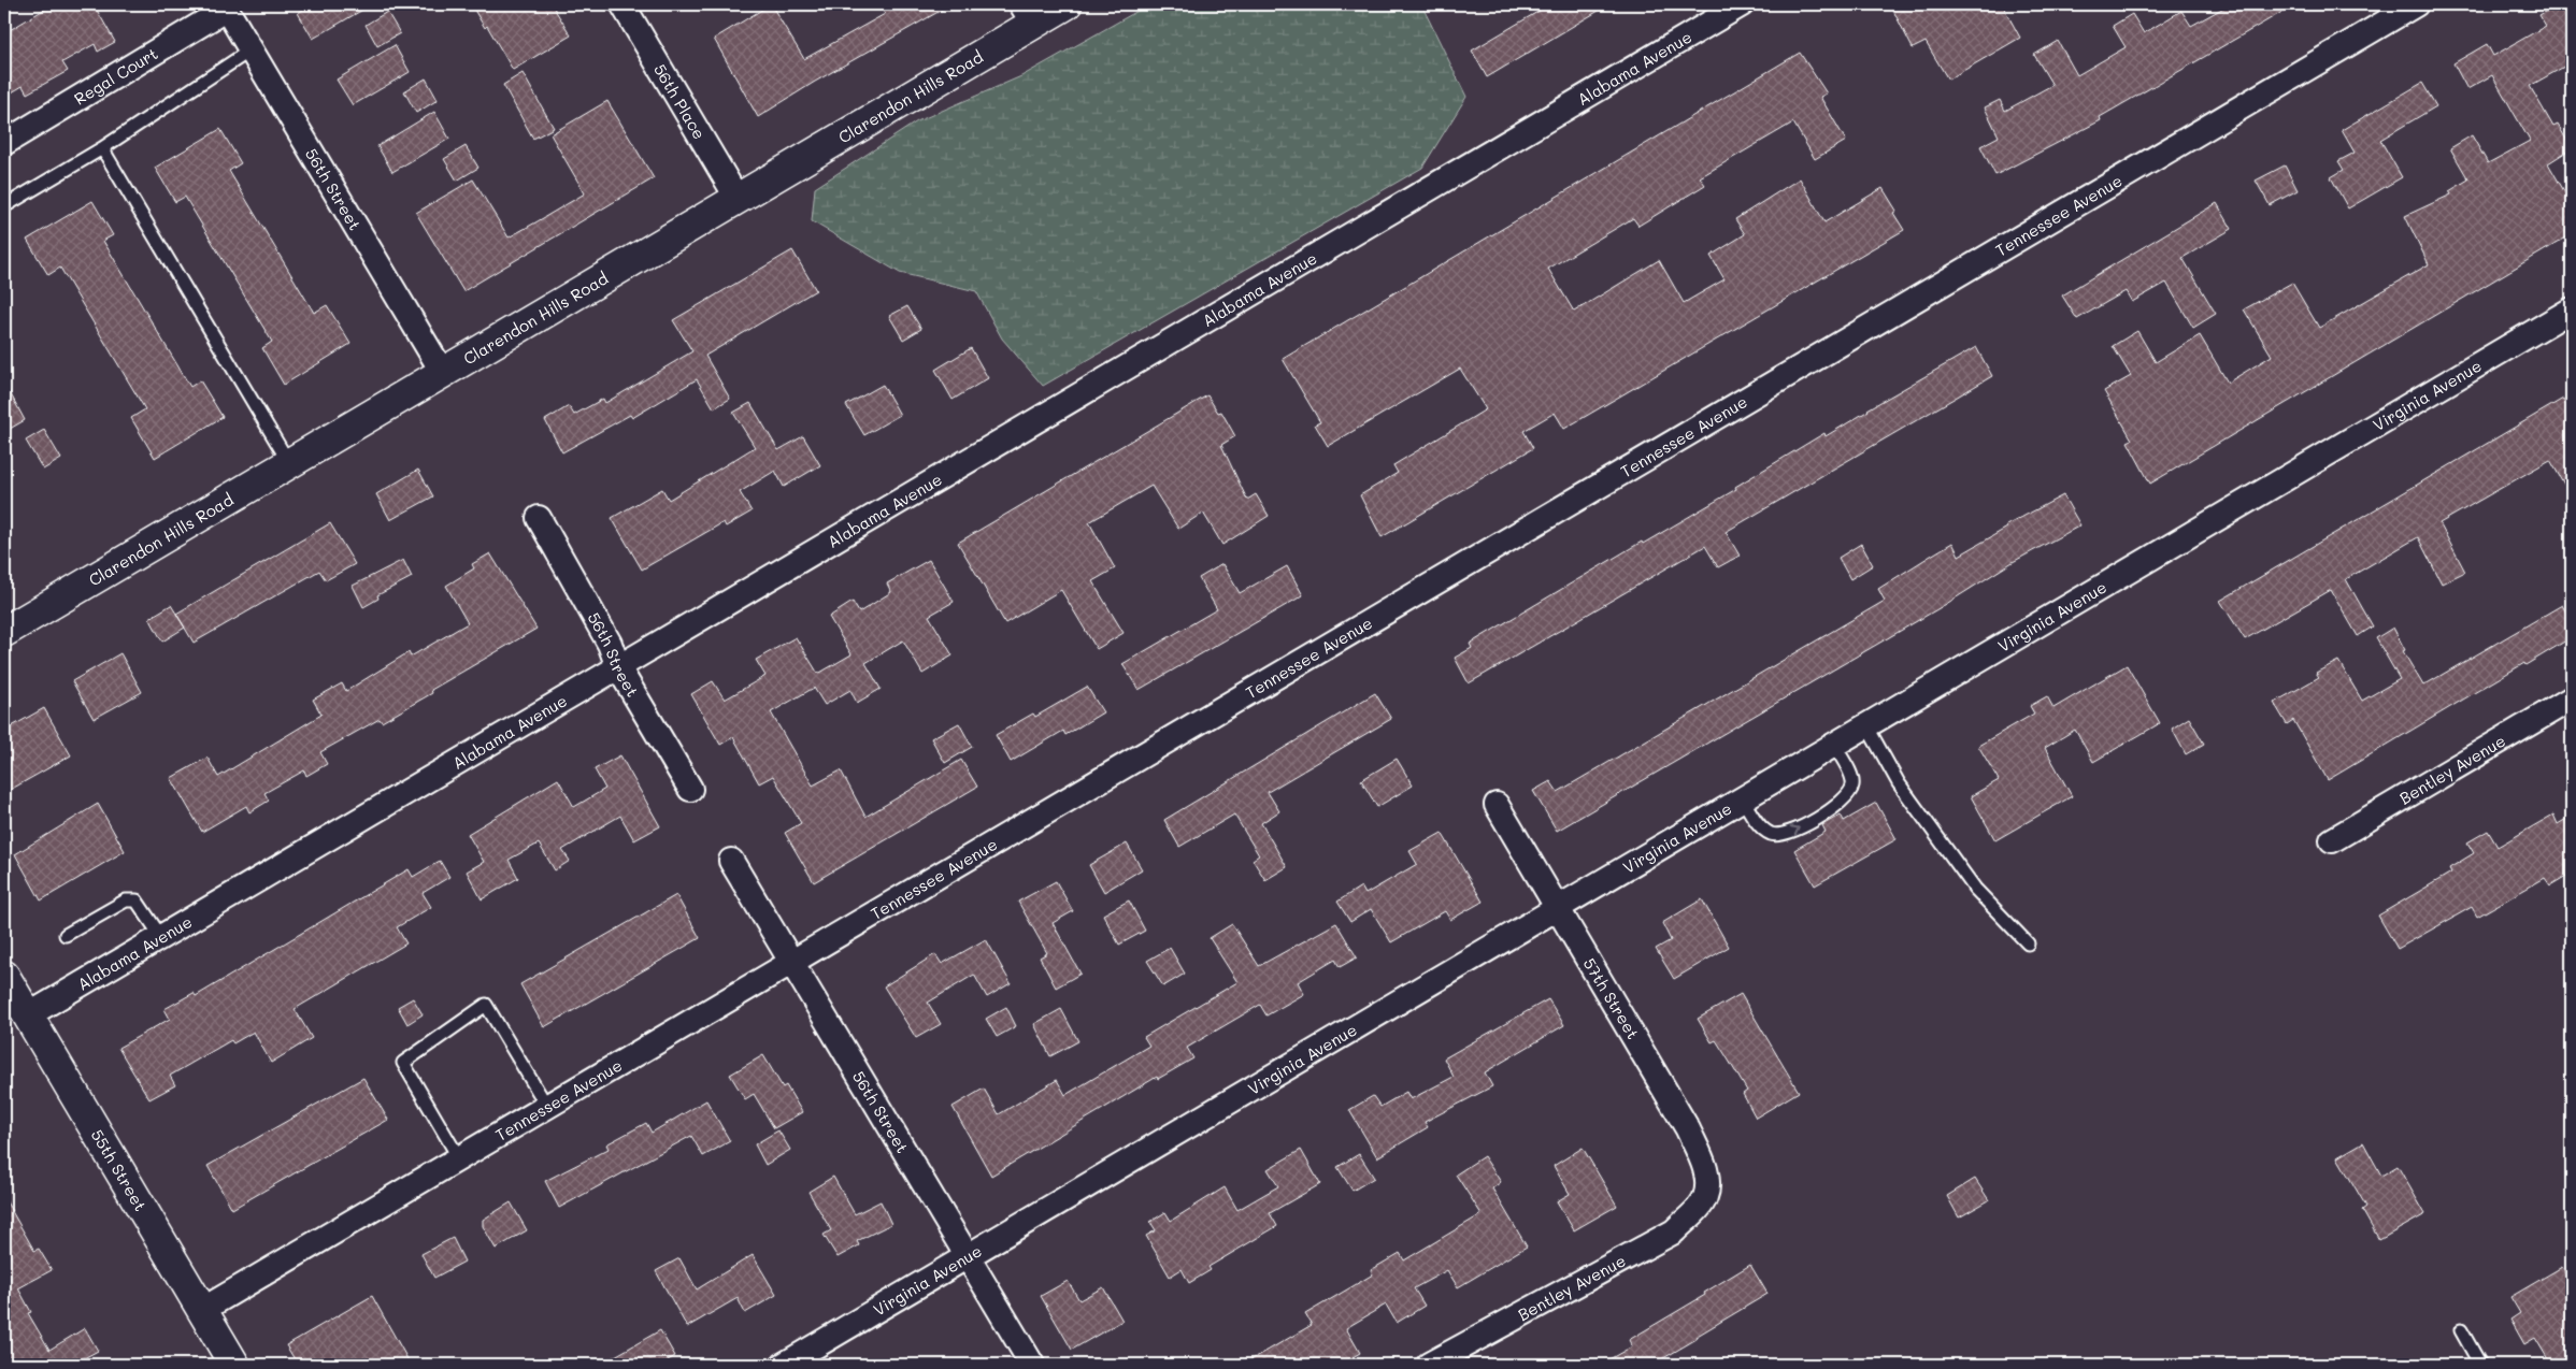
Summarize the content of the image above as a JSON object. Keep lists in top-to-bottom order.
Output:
{
  "streets": {
    "street": [
      "Alabama Avenue",
      "Regal Court",
      "Clarendon Hills Road",
      "56th Place",
      "56th Street",
      "Tennessee Avenue",
      "Virginia Avenue",
      "Bentley Avenue",
      "57th Street",
      "55th Street"
    ]
  },
  "crossings": [
    ["Alabama Avenue", "56th Street"],
    ["Alabama Avenue", "55th Street"],
    ["Regal Court", "56th Street"],
    ["Clarendon Hills Road", "56th Place"],
    ["Clarendon Hills Road", "56th Street"],
    ["56th Street", "Tennessee Avenue"],
    ["56th Street", "Virginia Avenue"],
    ["Tennessee Avenue", "55th Street"],
    ["Virginia Avenue", "57th Street"],
    ["Bentley Avenue", "57th Street"]
  ]
}
